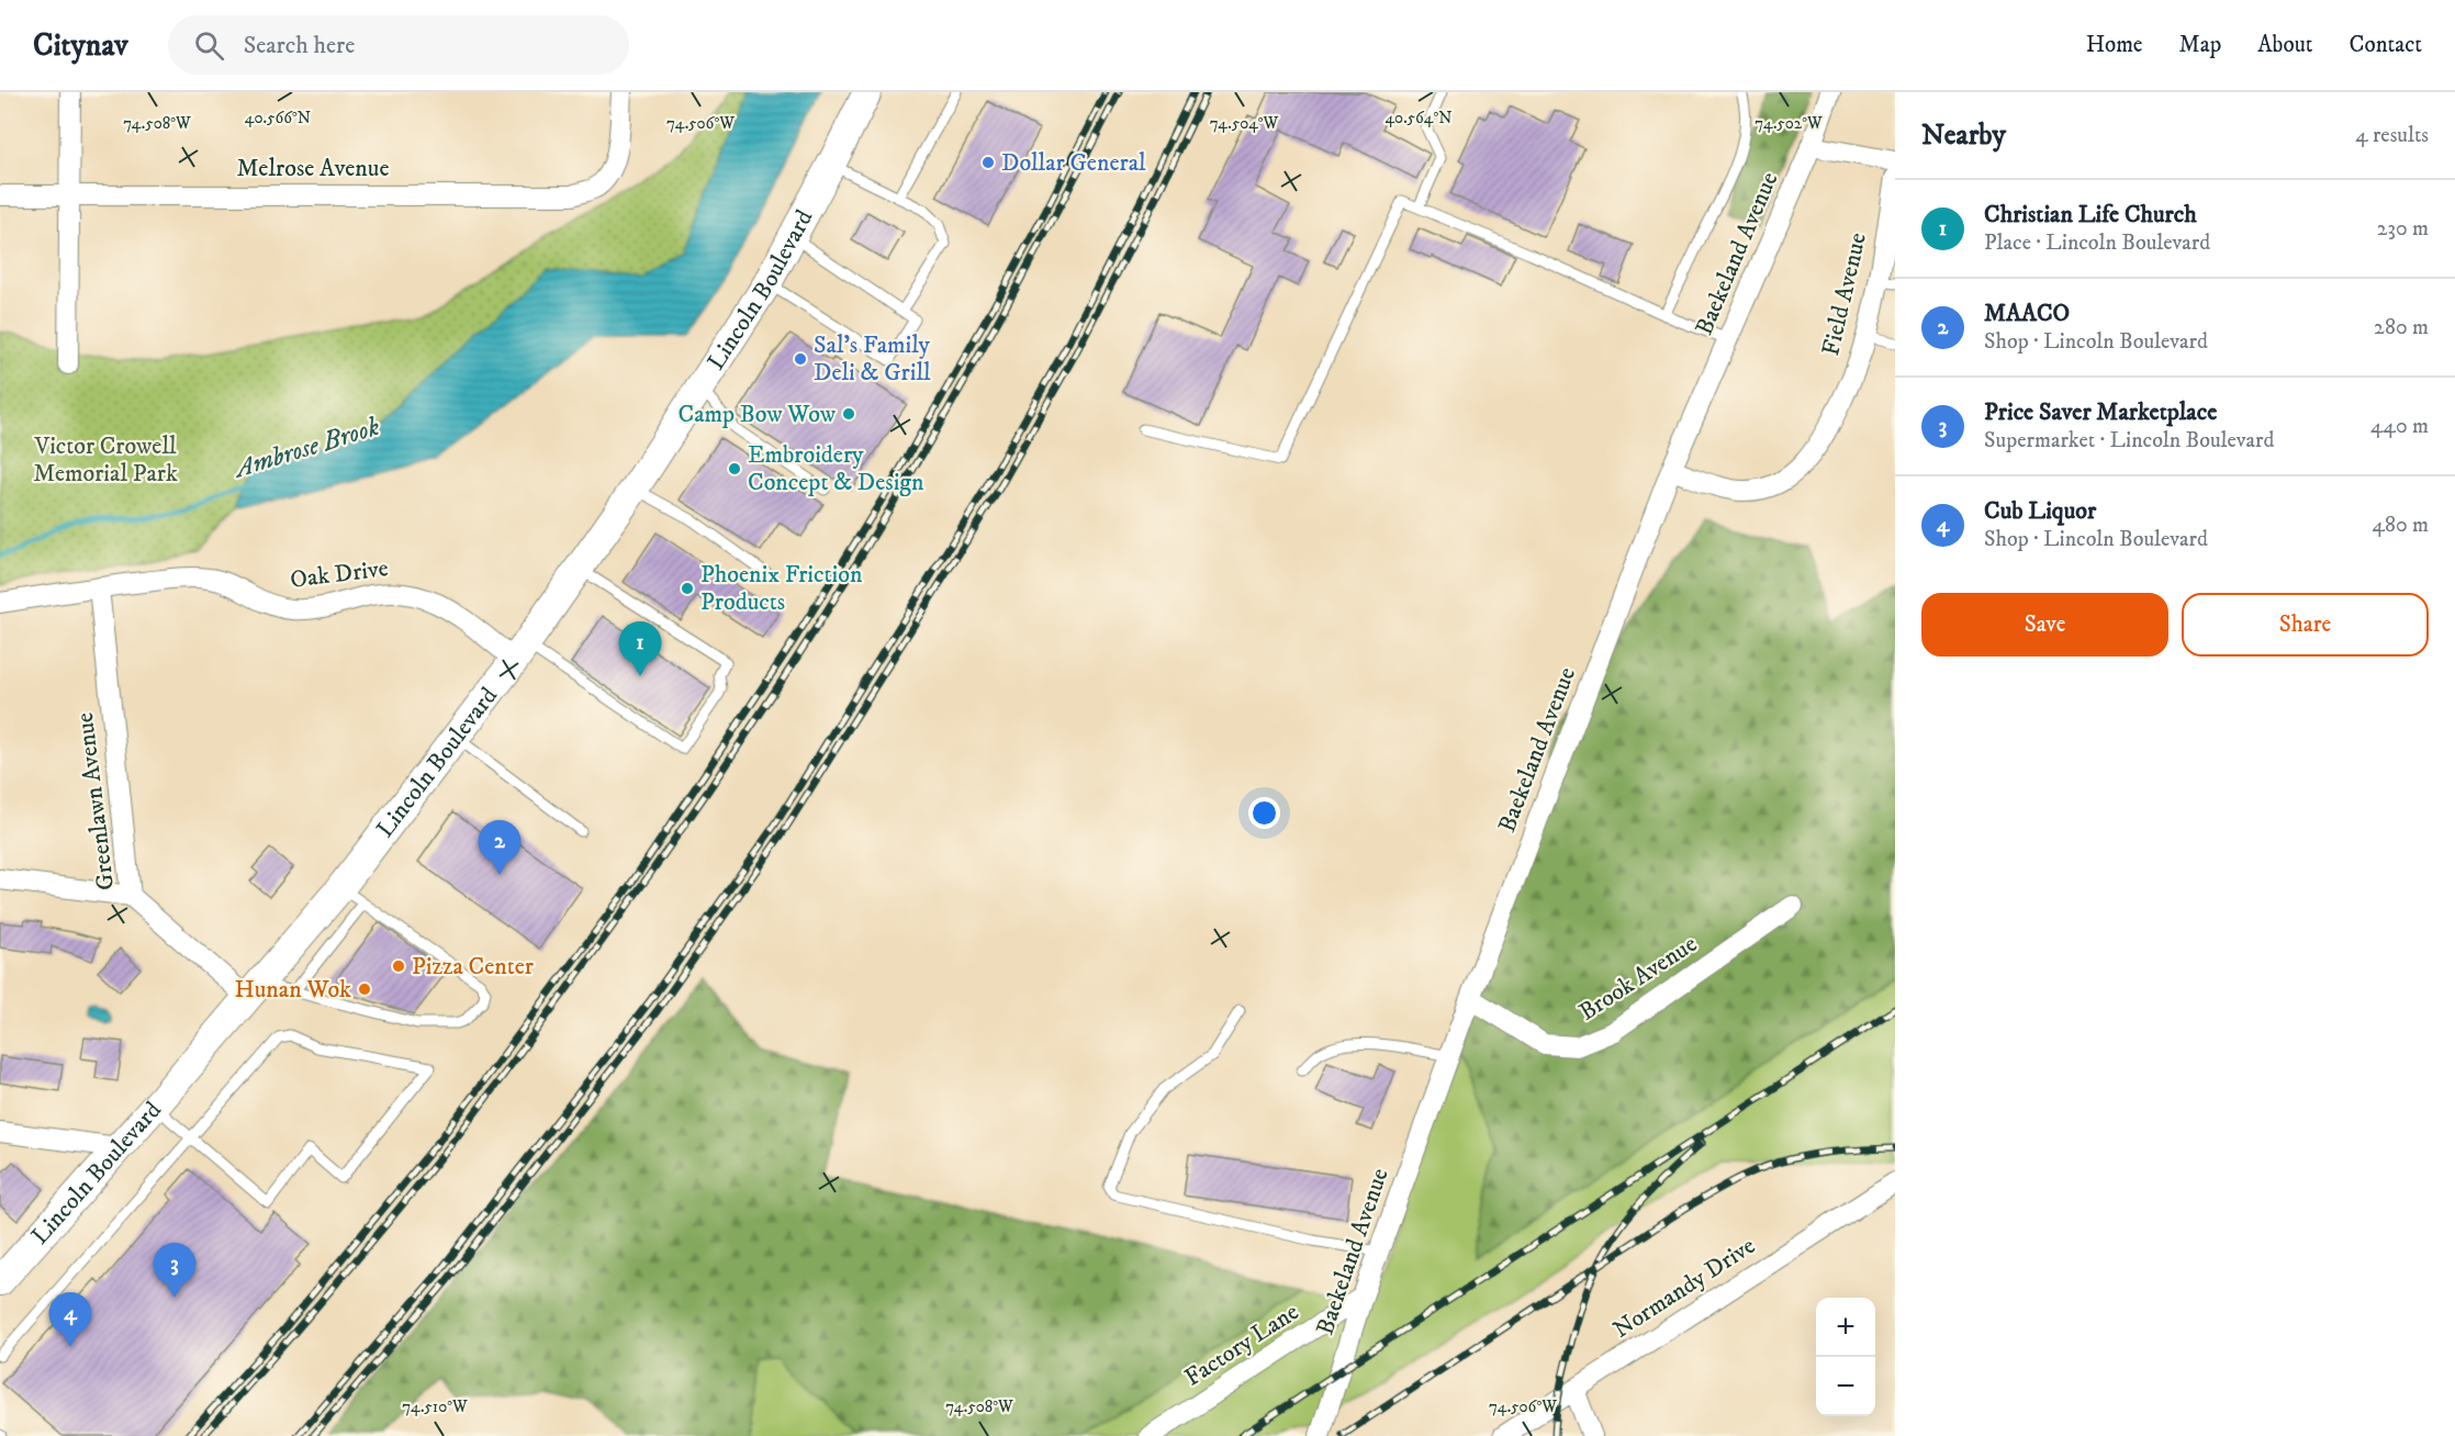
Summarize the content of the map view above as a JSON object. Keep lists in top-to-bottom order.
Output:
{
  "streets": {
    "main road": ["Lincoln Boulevard"],
    "street": [
      "Melrose Avenue",
      "Baekeland Avenue",
      "Field Avenue",
      "Oak Drive",
      "Greenlawn Avenue",
      "Brook Avenue",
      "Normandy Drive",
      "Factory Lane"
    ]
  },
  "crossings": [
    ["Baekeland Avenue", "Field Avenue"],
    ["Baekeland Avenue", "Brook Avenue"],
    ["Baekeland Avenue", "Factory Lane"],
    ["Lincoln Boulevard", "Oak Drive"],
    ["Lincoln Boulevard", "Greenlawn Avenue"],
    ["Oak Drive", "Greenlawn Avenue"]
  ],
  "water": ["Ambrose Brook"],
  "parks": ["Victor Crowell Memorial Park"],
  "places": [
    "Dollar General",
    "Sal's Family Deli & Grill",
    "Camp Bow Wow",
    "Embroidery Concept & Design",
    "Phoenix Friction Products",
    "Pizza Center",
    "Hunan Wok"
  ],
  "page": {
    "header": "Citynav",
    "search": "Search here",
    "nav": [
      "Home",
      "Map",
      "About",
      "Contact"
    ],
    "heading": ["Nearby", "4 results"],
    "list": [
      {
        "mark": "1",
        "name": "Christian Life Church",
        "note": "Place · Lincoln Boulevard",
        "value": "230 m"
      },
      {
        "mark": "2",
        "name": "MAACO",
        "note": "Shop · Lincoln Boulevard",
        "value": "280 m"
      },
      {
        "mark": "3",
        "name": "Price Saver Marketplace",
        "note": "Supermarket · Lincoln Boulevard",
        "value": "440 m"
      },
      {
        "mark": "4",
        "name": "Cub Liquor",
        "note": "Shop · Lincoln Boulevard",
        "value": "480 m"
      }
    ],
    "buttons": ["Save", "Share"],
    "pins": [
      "1",
      "2",
      "3",
      "4"
    ],
    "map_buttons": ["+", "−"]
  },
  "coordinates": [
    "40.566°N",
    "40.564°N",
    "74.508°W",
    "74.506°W",
    "74.504°W",
    "74.502°W",
    "74.510°W"
  ]
}
